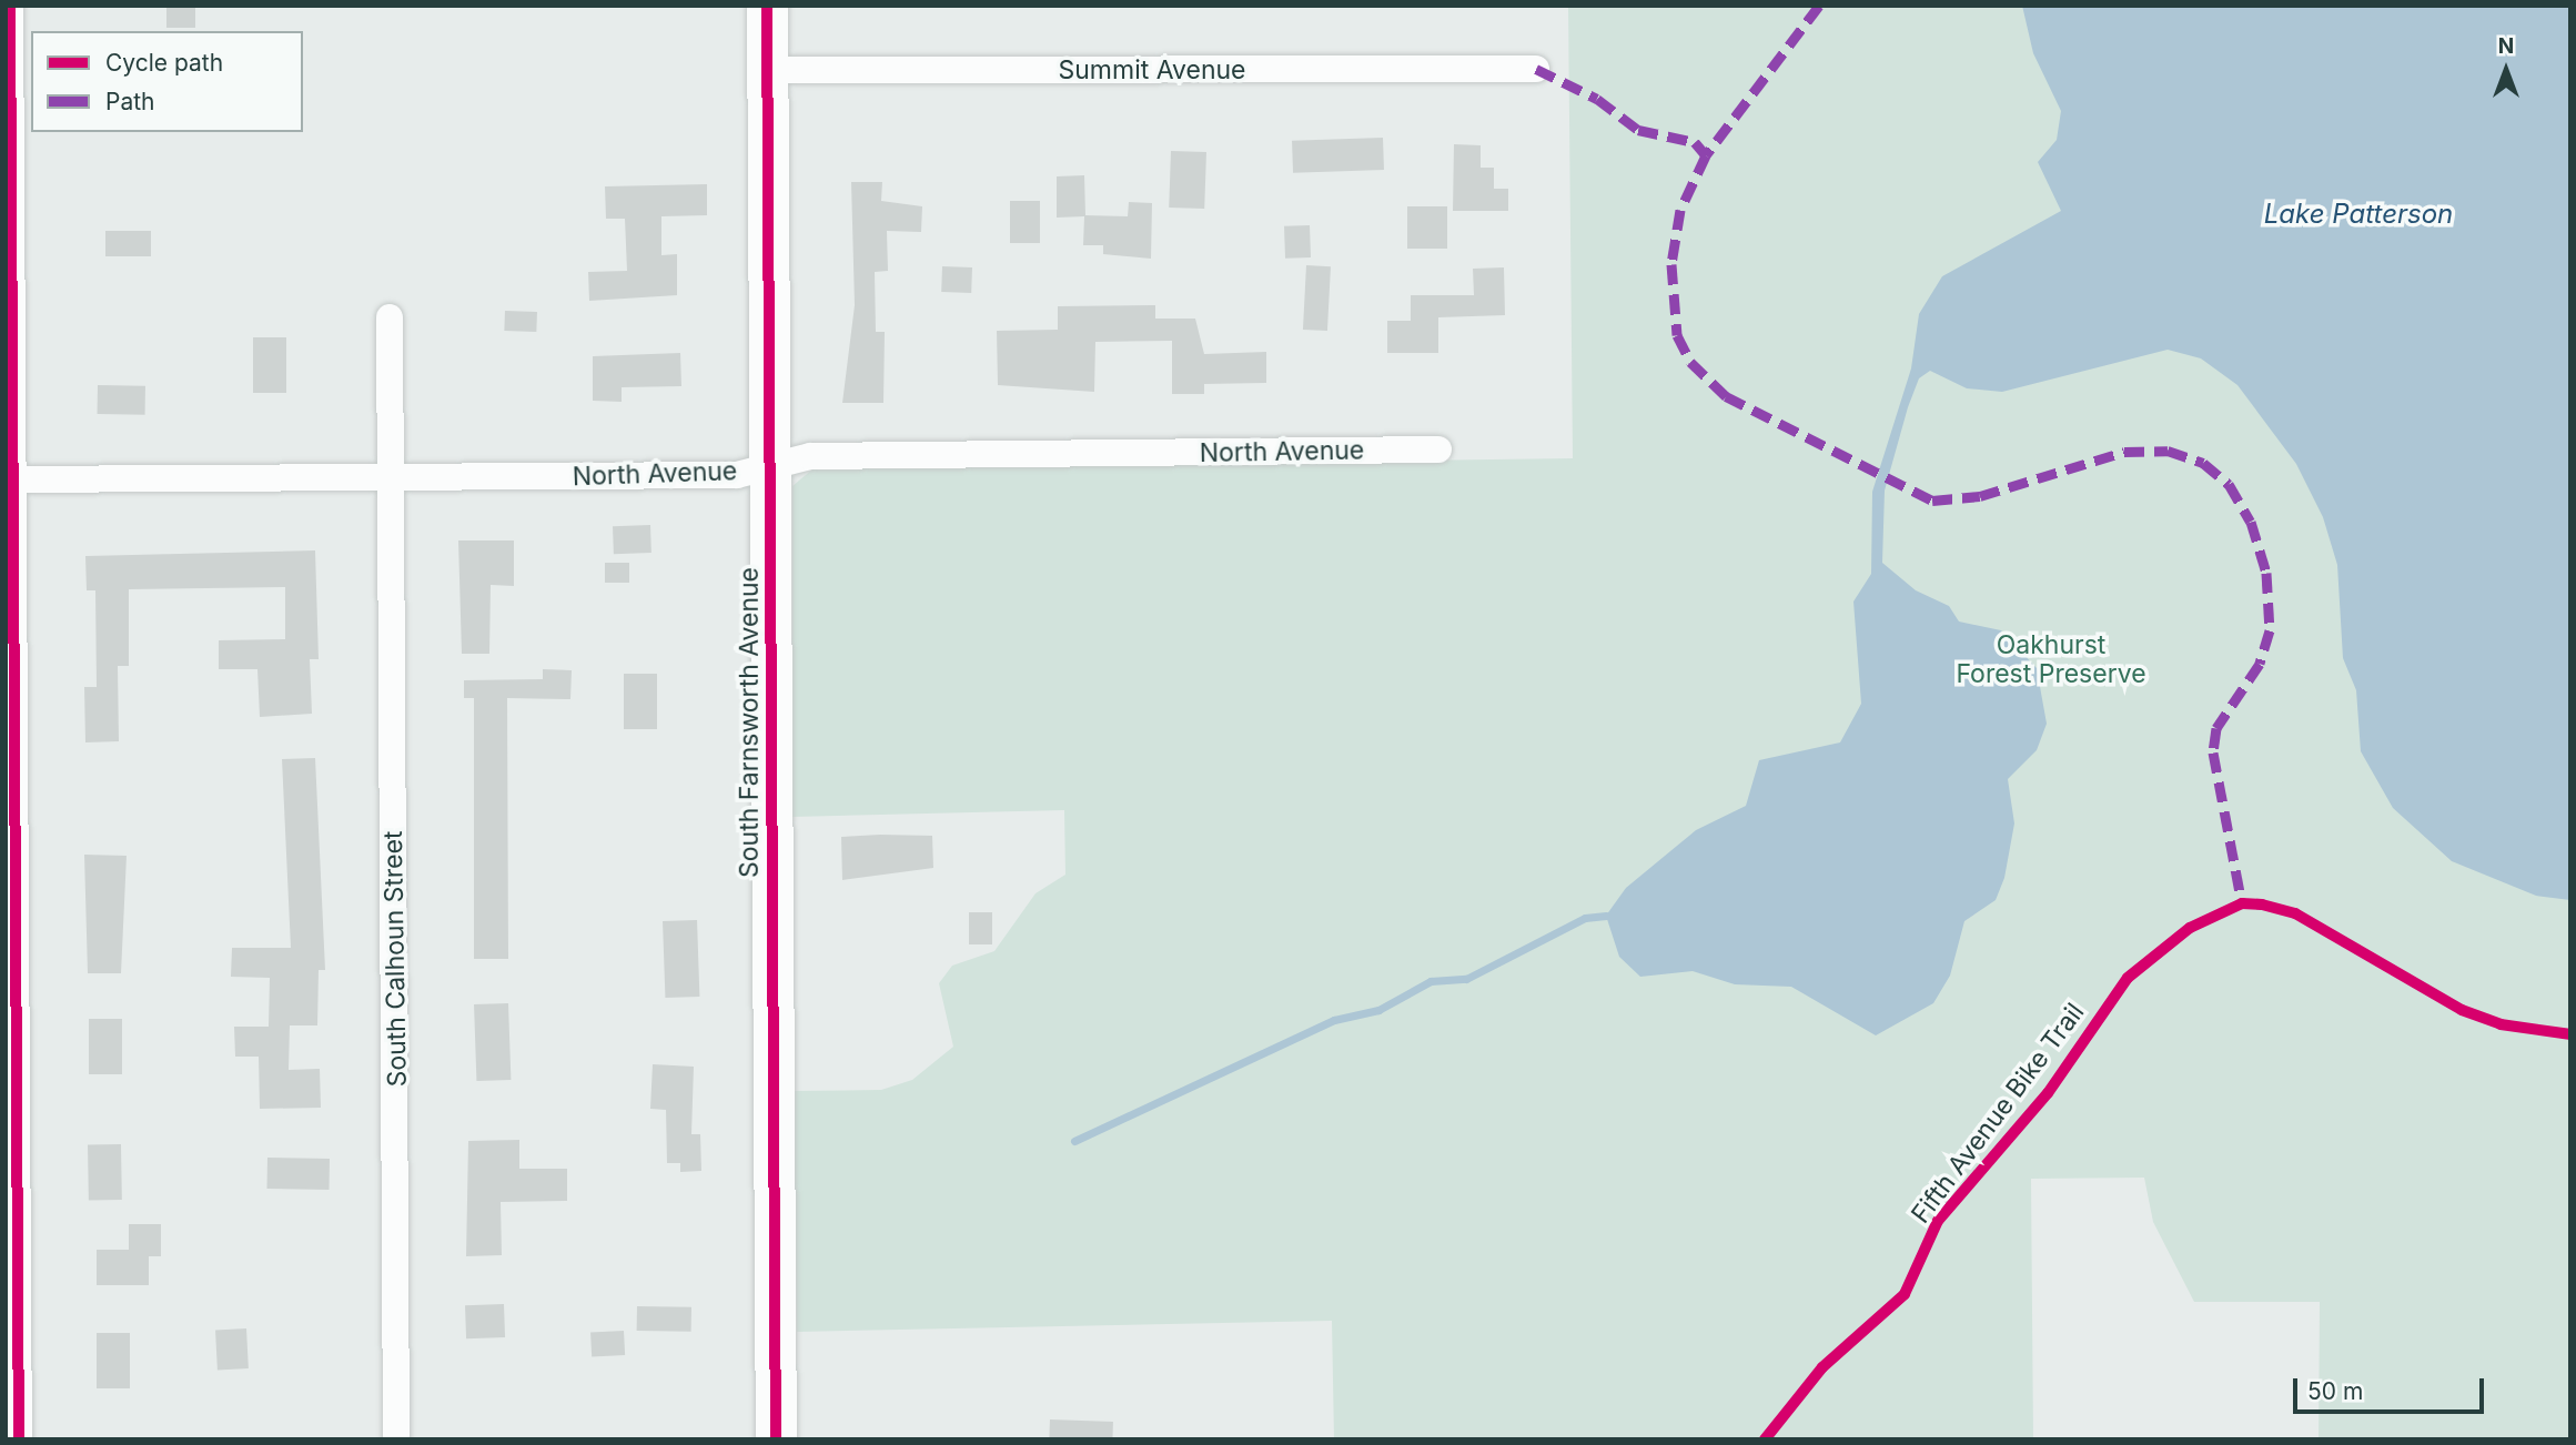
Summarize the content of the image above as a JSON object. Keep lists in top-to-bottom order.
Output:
{
  "streets": {
    "street": [
      "Summit Avenue",
      "North Avenue",
      "South Farnsworth Avenue",
      "South Calhoun Street"
    ],
    "cycle path": ["Fifth Avenue Bike Trail"]
  },
  "crossings": [
    ["Summit Avenue", "South Farnsworth Avenue"],
    ["North Avenue", "South Farnsworth Avenue"],
    ["North Avenue", "South Calhoun Street"]
  ],
  "water": ["Lake Patterson"],
  "parks": ["Oakhurst Forest Preserve"],
  "legend": ["Cycle path", "Path"],
  "scale_bar": "50 m",
  "north": "top"
}
